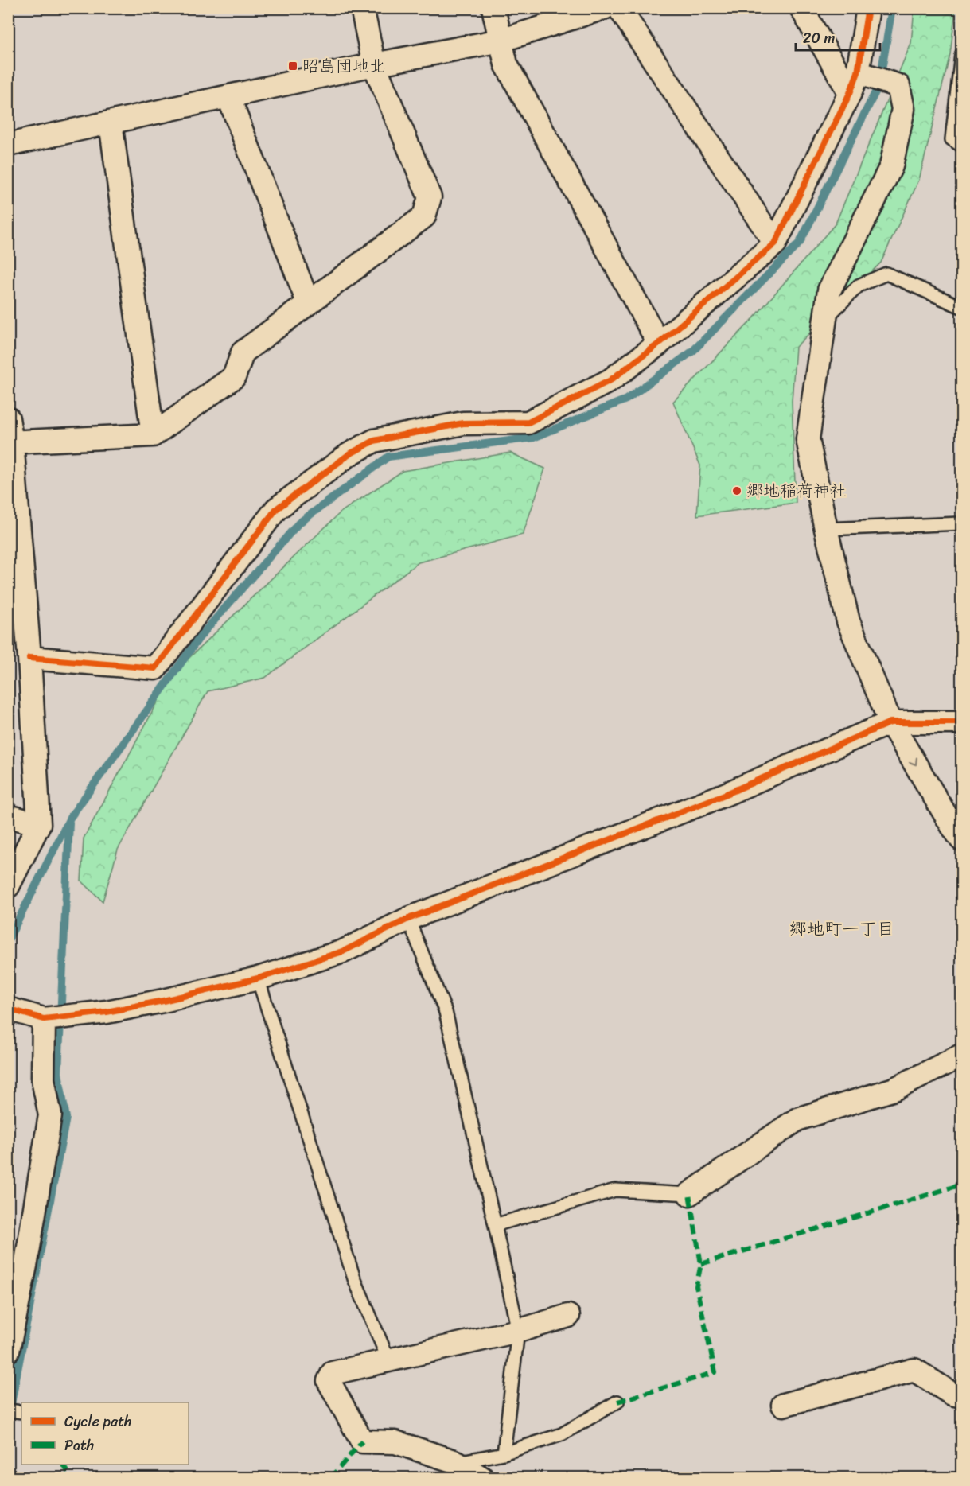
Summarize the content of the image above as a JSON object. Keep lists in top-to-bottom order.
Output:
{
  "districts": ["郷地町一丁目"],
  "places": {
    "transit": ["昭島団地北"],
    "other": ["郷地稲荷神社"]
  },
  "legend": ["Cycle path", "Path"],
  "scale_bar": "20 m"
}
